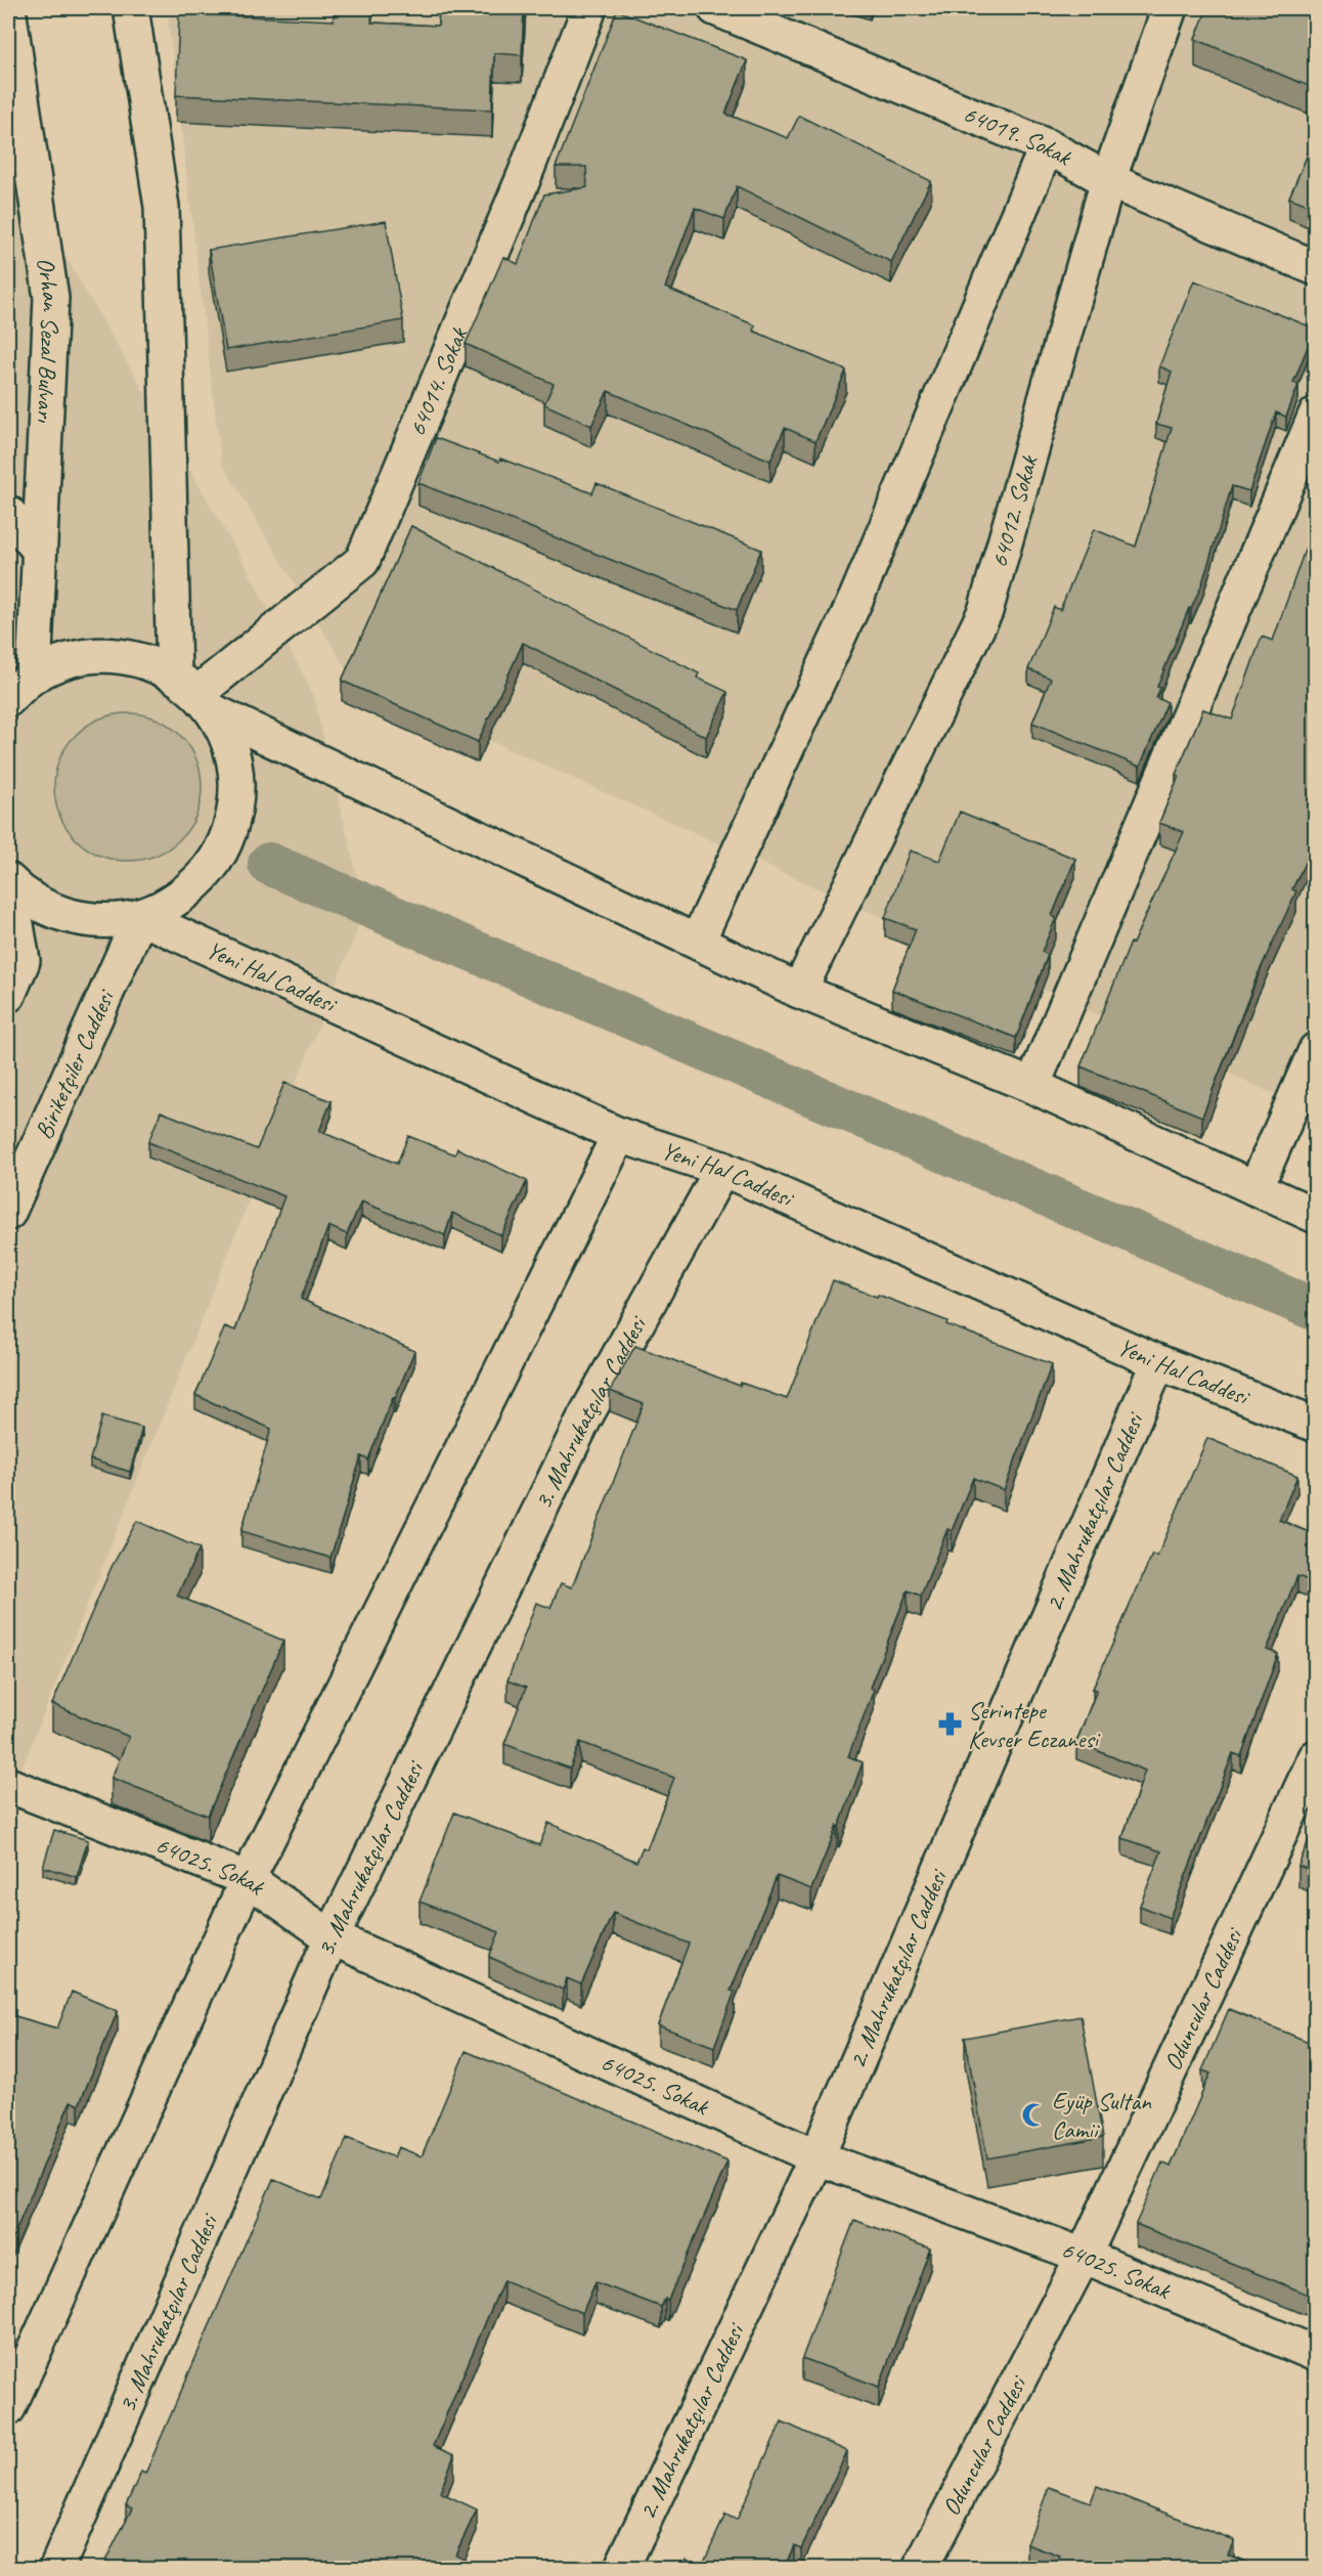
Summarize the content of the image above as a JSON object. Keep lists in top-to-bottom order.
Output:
{
  "streets": {
    "street": [
      "64019. Sokak",
      "Orhan Sezal Bulvarı",
      "64014. Sokak",
      "64012. Sokak",
      "Yeni Hal Caddesi",
      "Biriketçiler Caddesi",
      "3. Mahrukatçılar Caddesi",
      "2. Mahrukatçılar Caddesi",
      "64025. Sokak",
      "Oduncular Caddesi"
    ]
  },
  "crossings": [
    ["64019. Sokak", "64012. Sokak"],
    ["Yeni Hal Caddesi", "Biriketçiler Caddesi"],
    ["Yeni Hal Caddesi", "3. Mahrukatçılar Caddesi"],
    ["Yeni Hal Caddesi", "2. Mahrukatçılar Caddesi"],
    ["3. Mahrukatçılar Caddesi", "64025. Sokak"],
    ["2. Mahrukatçılar Caddesi", "64025. Sokak"],
    ["64025. Sokak", "Oduncular Caddesi"]
  ],
  "places": {
    "pharmacy": ["Serintepe Kevser Eczanesi"],
    "mosque": ["Eyüp Sultan Camii"]
  }
}
